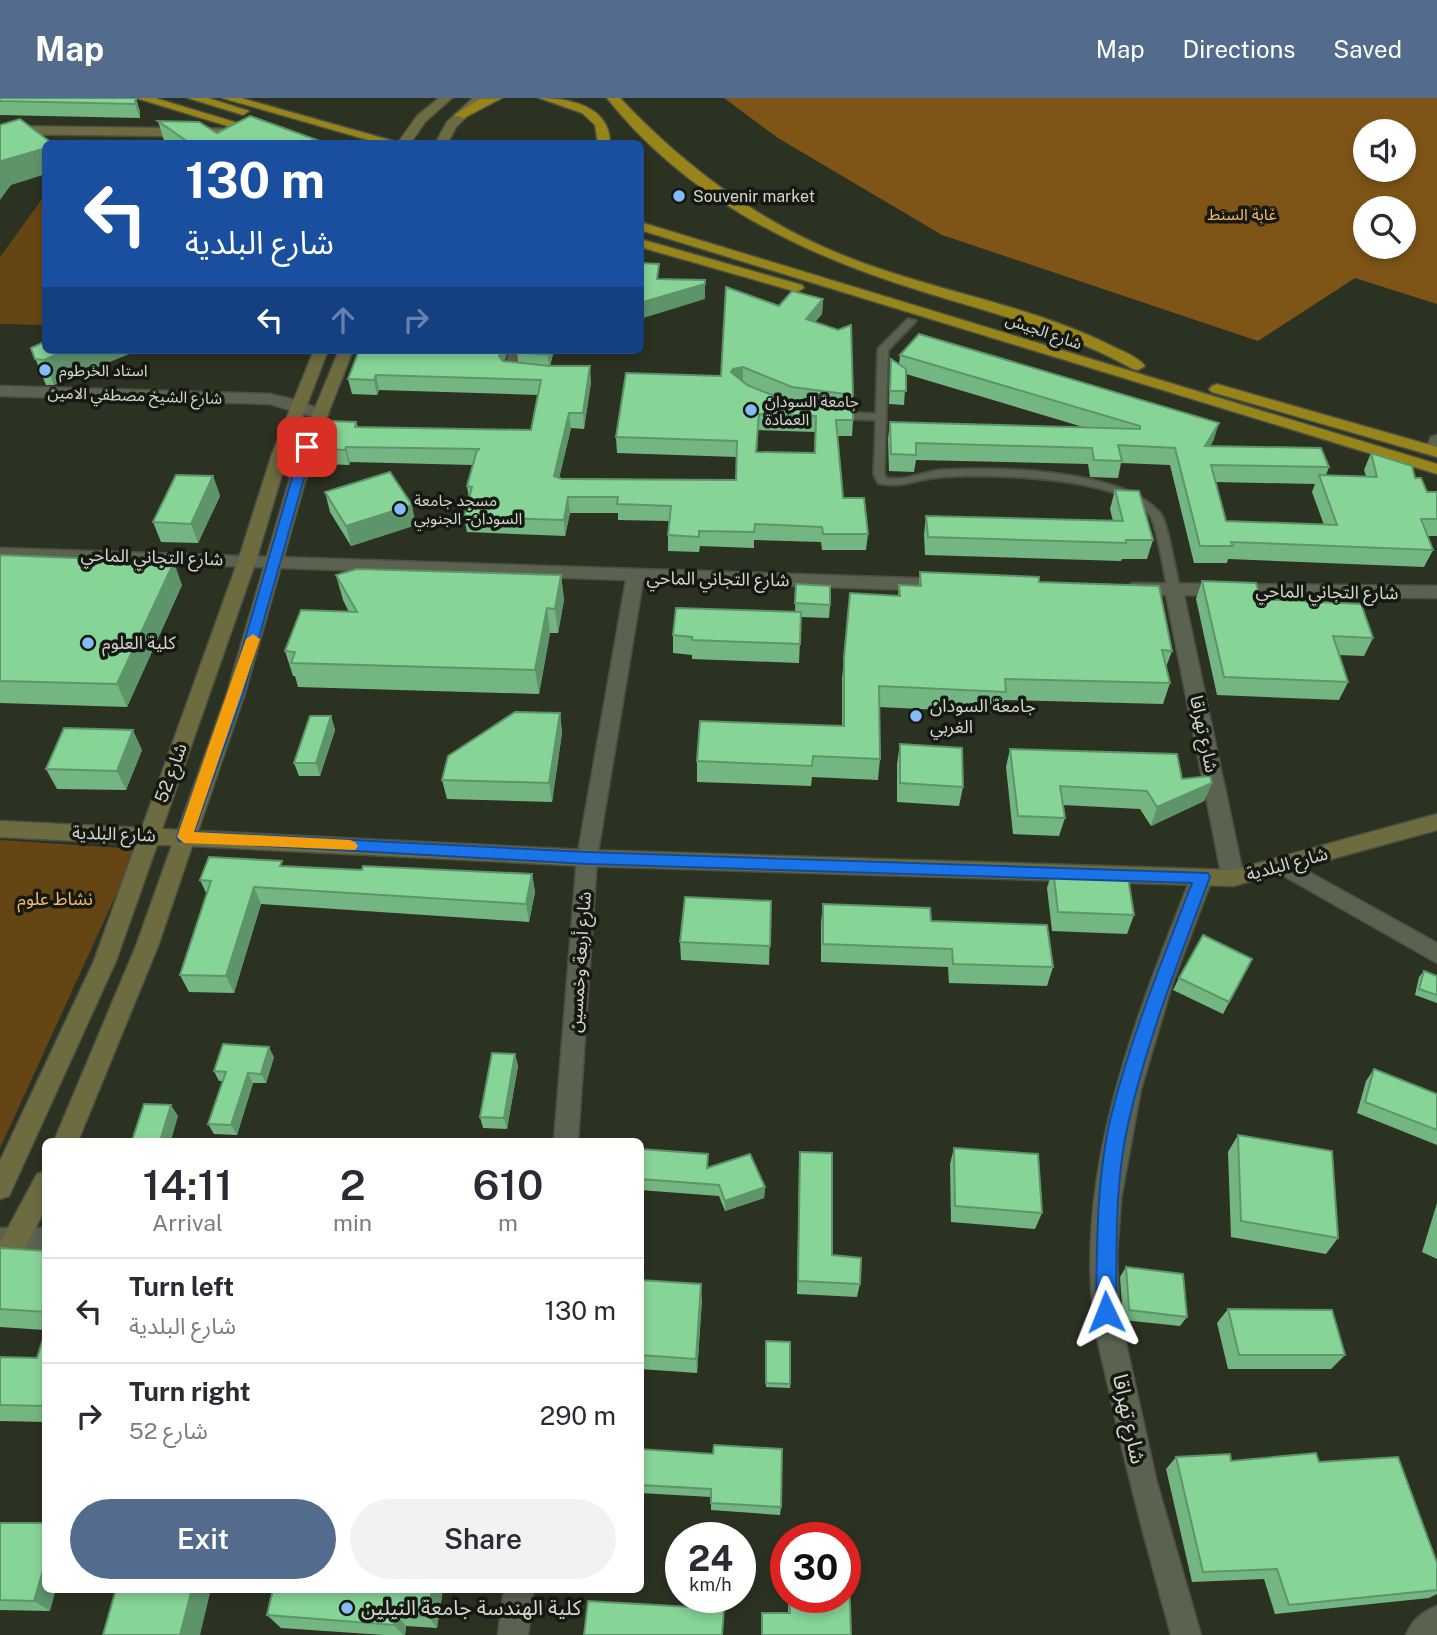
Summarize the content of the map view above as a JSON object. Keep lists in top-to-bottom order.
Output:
{
  "streets": {
    "highway": ["شارع الجيش"],
    "street": [
      "شارع الشيخ مصطفي الامين",
      "شارع التجاني الماحي",
      "شارع تهراقا",
      "شارع 52",
      "شارع البلدية",
      "شارع أربعة وخمسين"
    ]
  },
  "crossings": [
    ["شارع الشيخ مصطفي الامين", "شارع 52"],
    ["شارع التجاني الماحي", "شارع تهراقا"],
    ["شارع التجاني الماحي", "شارع 52"],
    ["شارع التجاني الماحي", "شارع أربعة وخمسين"],
    ["شارع تهراقا", "شارع البلدية"],
    ["شارع 52", "شارع البلدية"],
    ["شارع البلدية", "شارع أربعة وخمسين"]
  ],
  "parks": ["غابة السنط", "نشاط علوم"],
  "places": [
    "Souvenir market",
    "استاد الخرطوم",
    "جامعة السودان العمادة",
    "مسجد جامعة السودان - الجنوبي",
    "كلية العلوم",
    "جامعة السودان الغربي",
    "كلية الهندسة جامعة النيلين"
  ],
  "page": {
    "header": "Map",
    "nav": ["Map", "Directions", "Saved"],
    "turn": ["130 m", "شارع البلدية"],
    "eta": [
      "14:11",
      "Arrival",
      "2",
      "min",
      "610",
      "m"
    ],
    "list": [
      {
        "name": "Turn left",
        "note": "شارع البلدية",
        "value": "130 m"
      },
      {
        "name": "Turn right",
        "note": "شارع 52",
        "value": "290 m"
      }
    ],
    "buttons": ["Exit", "Share"],
    "speed": "24 km/h",
    "limit": "30"
  }
}
